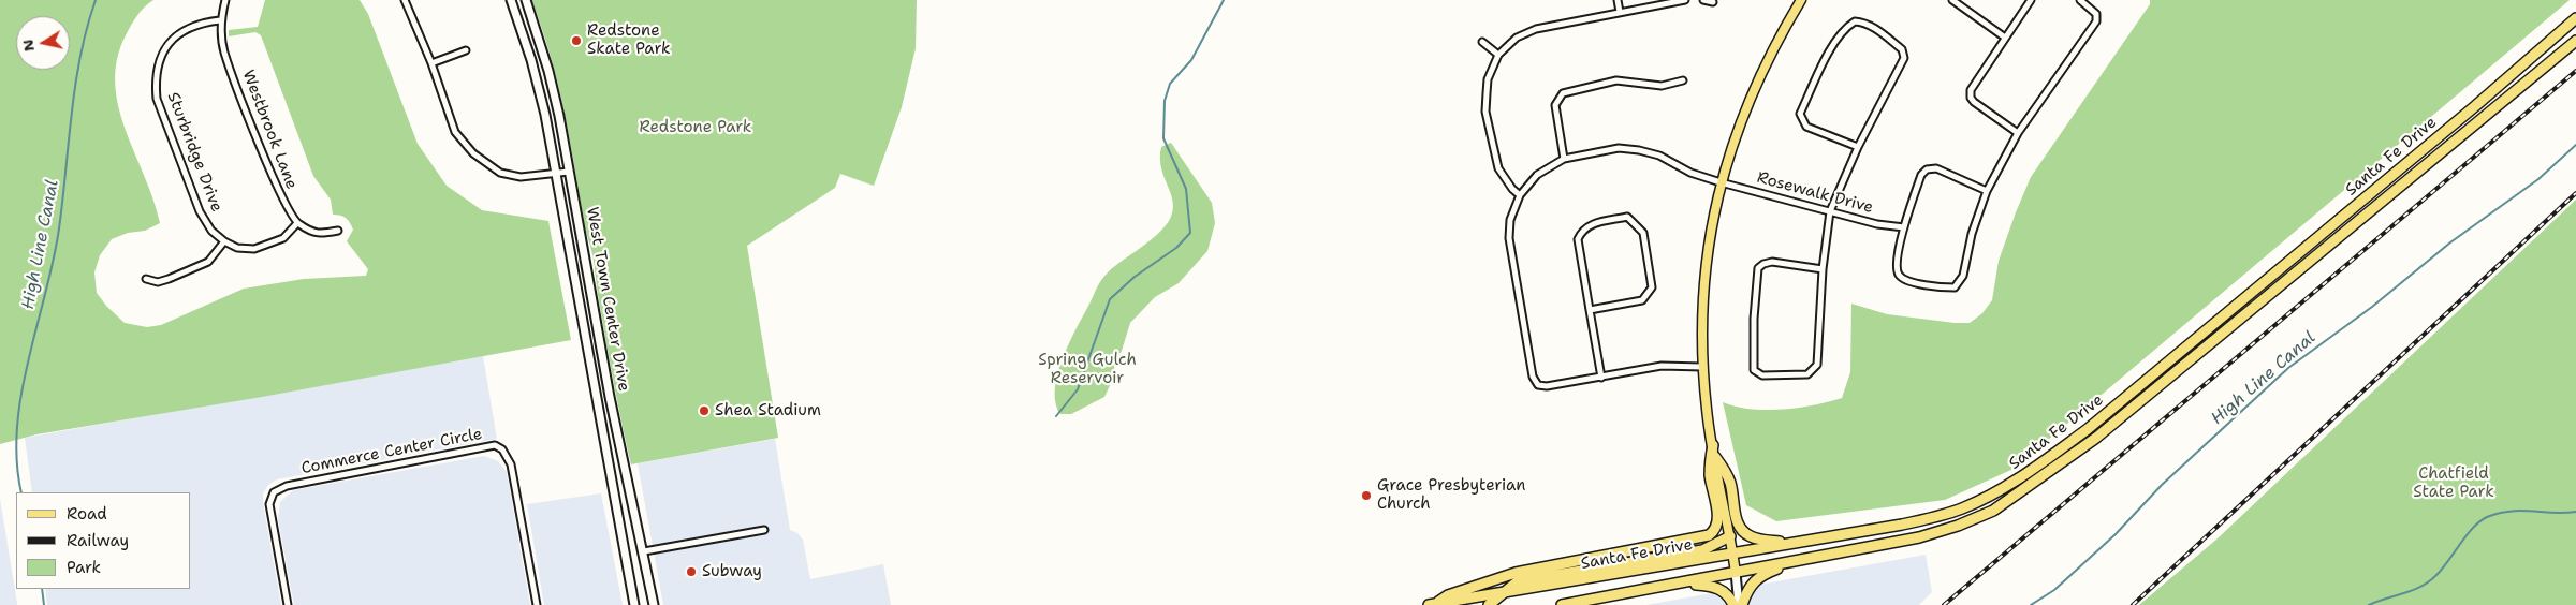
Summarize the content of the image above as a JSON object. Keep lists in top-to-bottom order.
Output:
{
  "streets": {
    "highway": ["Santa Fe Drive"],
    "street": [
      "Westbrook Lane",
      "Sturbridge Drive",
      "Rosewalk Drive",
      "West Town Center Drive",
      "Commerce Center Circle"
    ]
  },
  "crossings": [
    ["Westbrook Lane", "Sturbridge Drive"]
  ],
  "water": ["High Line Canal"],
  "parks": ["Redstone Park", "Spring Gulch Reservoir", "Chatfield State Park"],
  "places": [
    "Redstone Skate Park",
    "Shea Stadium",
    "Grace Presbyterian Church",
    "Subway"
  ],
  "legend": ["Road", "Railway", "Park"],
  "north": "left"
}
